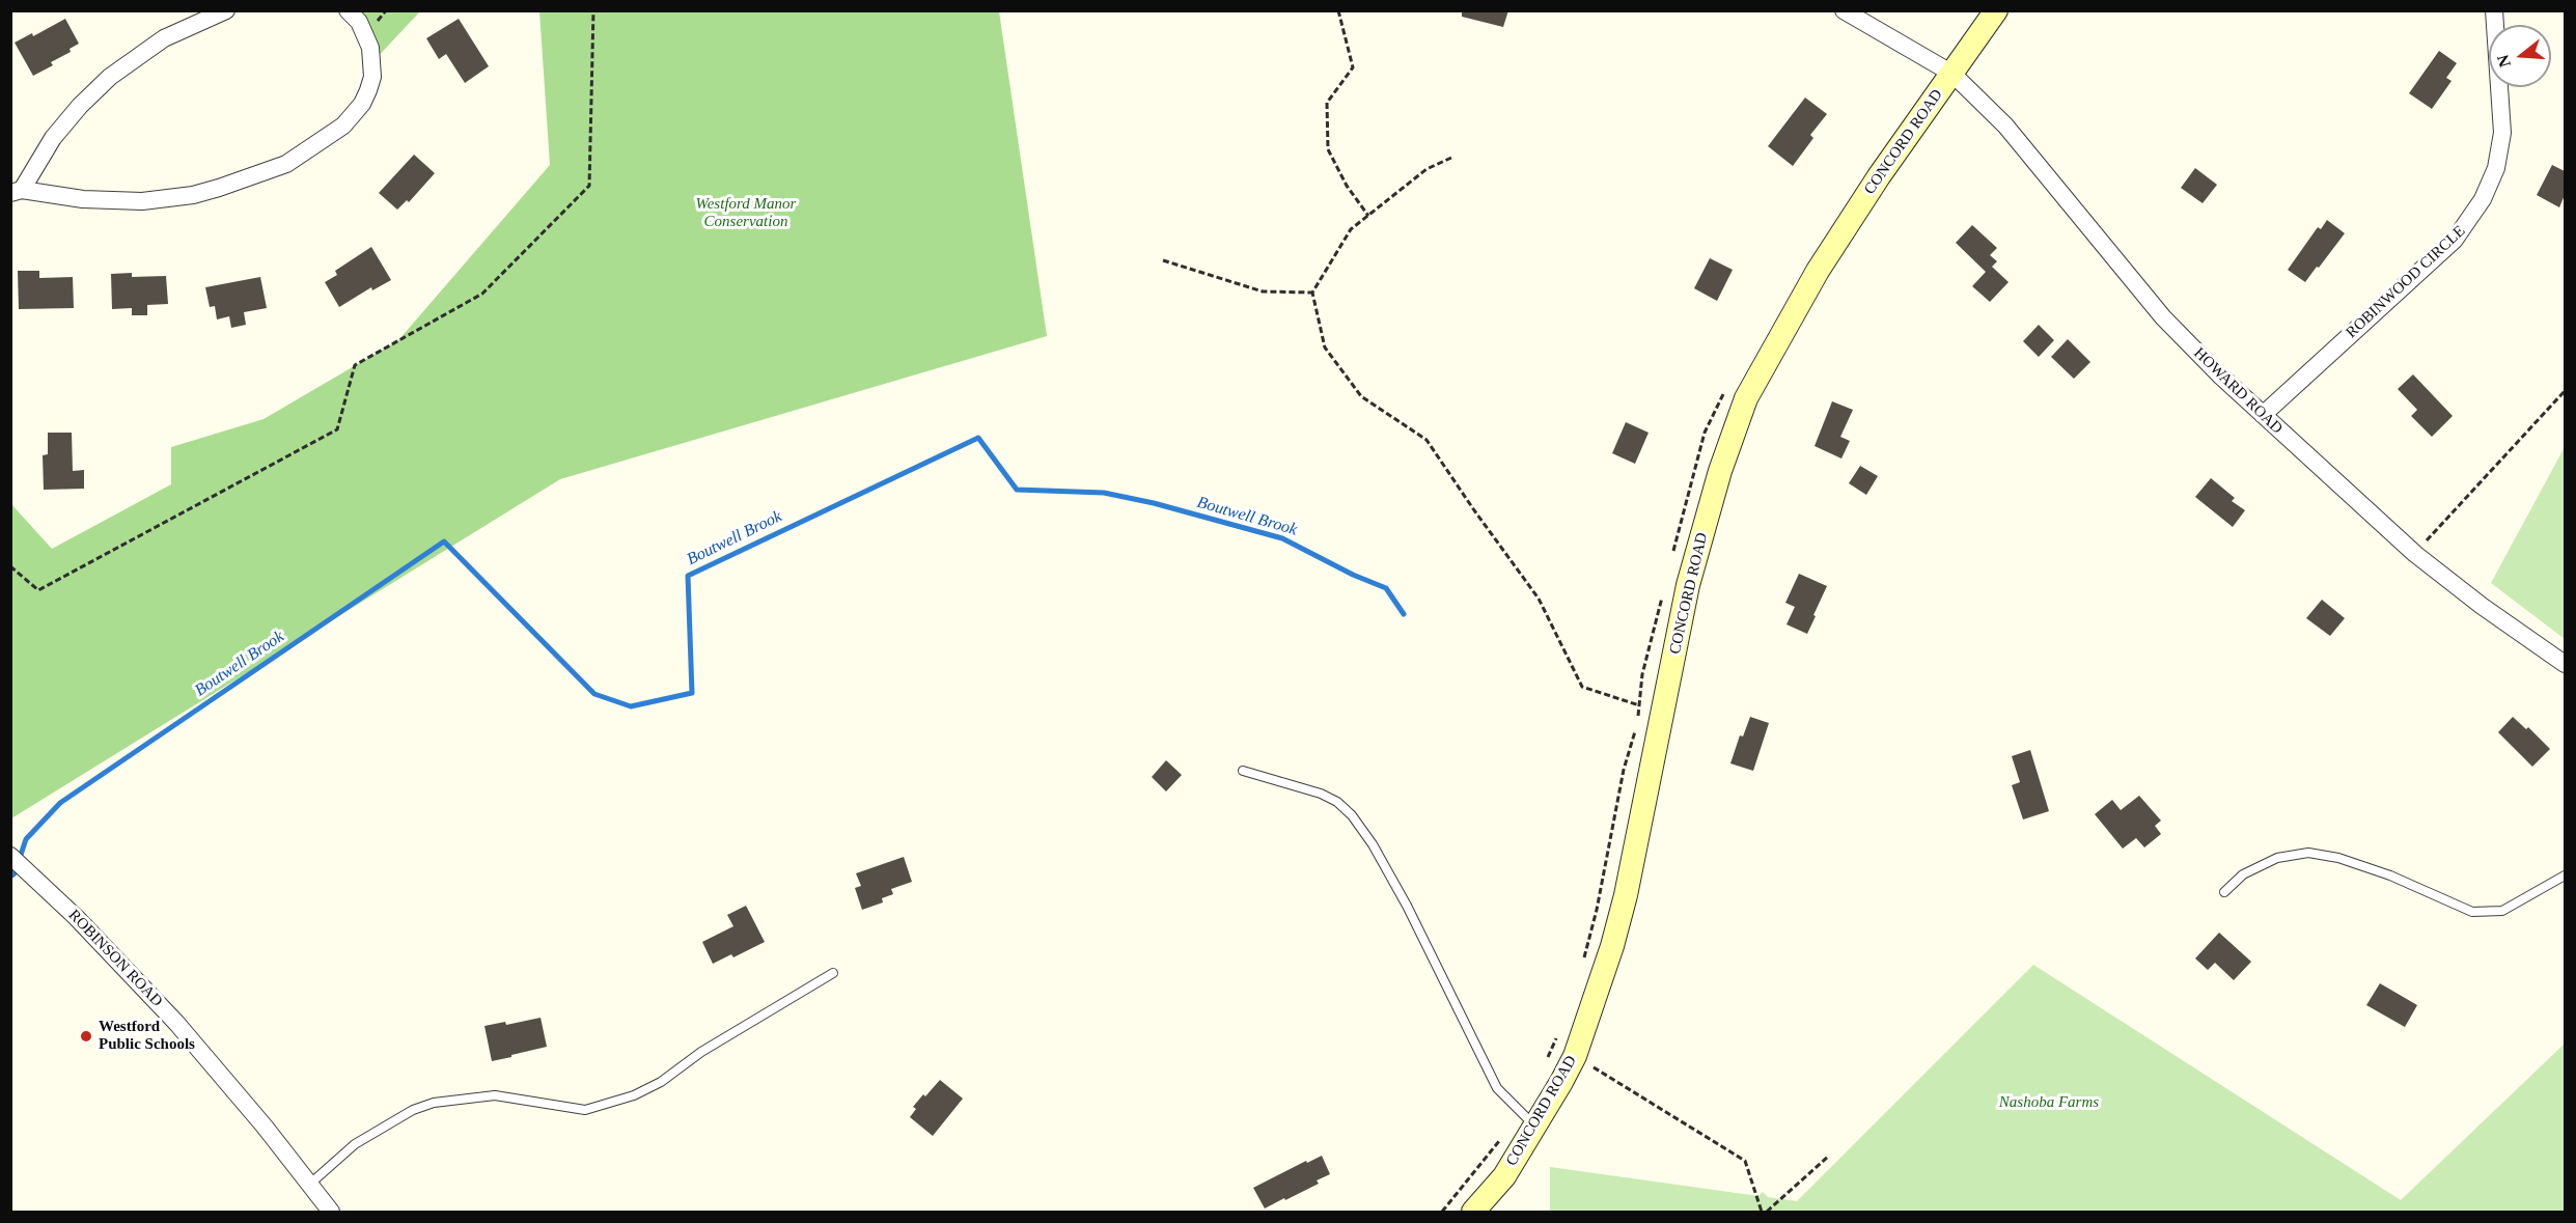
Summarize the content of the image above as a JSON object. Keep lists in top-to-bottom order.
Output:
{
  "streets": {
    "main road": ["CONCORD ROAD"],
    "street": ["ROBINWOOD CIRCLE", "HOWARD ROAD", "ROBINSON ROAD"]
  },
  "crossings": [
    ["CONCORD ROAD", "HOWARD ROAD"],
    ["ROBINWOOD CIRCLE", "HOWARD ROAD"]
  ],
  "water": ["Boutwell Brook"],
  "parks": ["Westford Manor Conservation", "Nashoba Farms"],
  "places": ["Westford Public Schools"],
  "north": "left"
}
